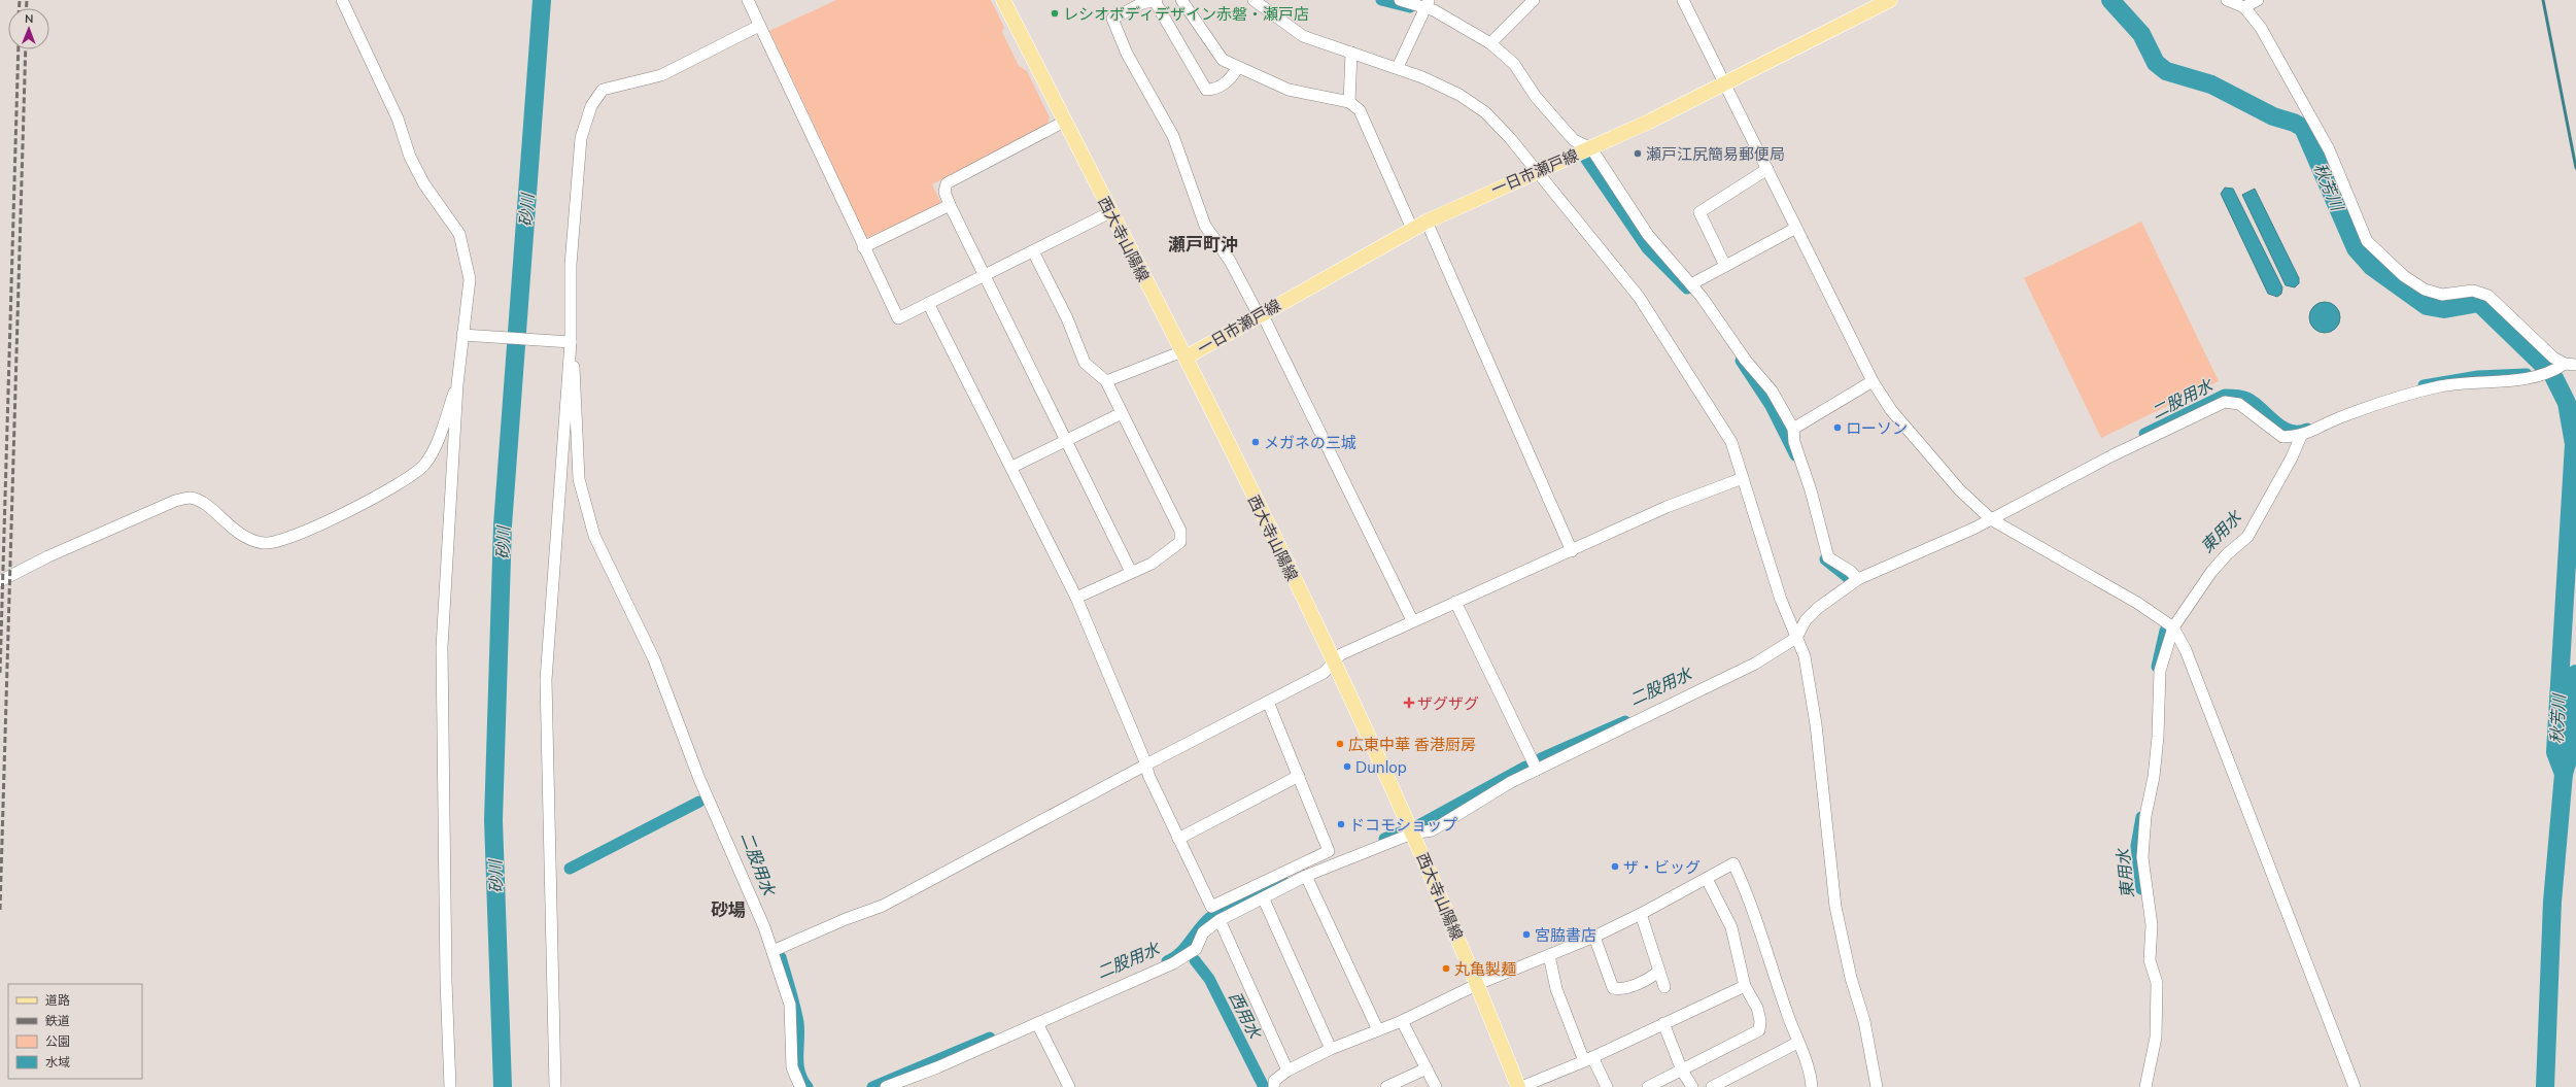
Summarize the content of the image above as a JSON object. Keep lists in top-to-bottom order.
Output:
{
  "streets": {
    "main road": ["一日市瀬戸線", "西大寺山陽線"]
  },
  "crossings": [
    ["一日市瀬戸線", "西大寺山陽線"]
  ],
  "districts": ["瀬戸町沖", "砂場"],
  "water": [
    "秋芳川",
    "砂川",
    "二股用水",
    "東用水",
    "西用水"
  ],
  "places": {
    "other": [
      "レシオボディデザイン赤磐・瀬戸店",
      "瀬戸江尻簡易郵便局",
      "ローソン",
      "メガネの三城",
      "広東中華 香港厨房",
      "Dunlop",
      "ドコモショップ",
      "ザ・ビッグ",
      "宮脇書店",
      "丸亀製麺"
    ],
    "health": ["ザグザグ"]
  },
  "legend": [
    "道路",
    "鉄道",
    "公園",
    "水域"
  ],
  "north": "top"
}
